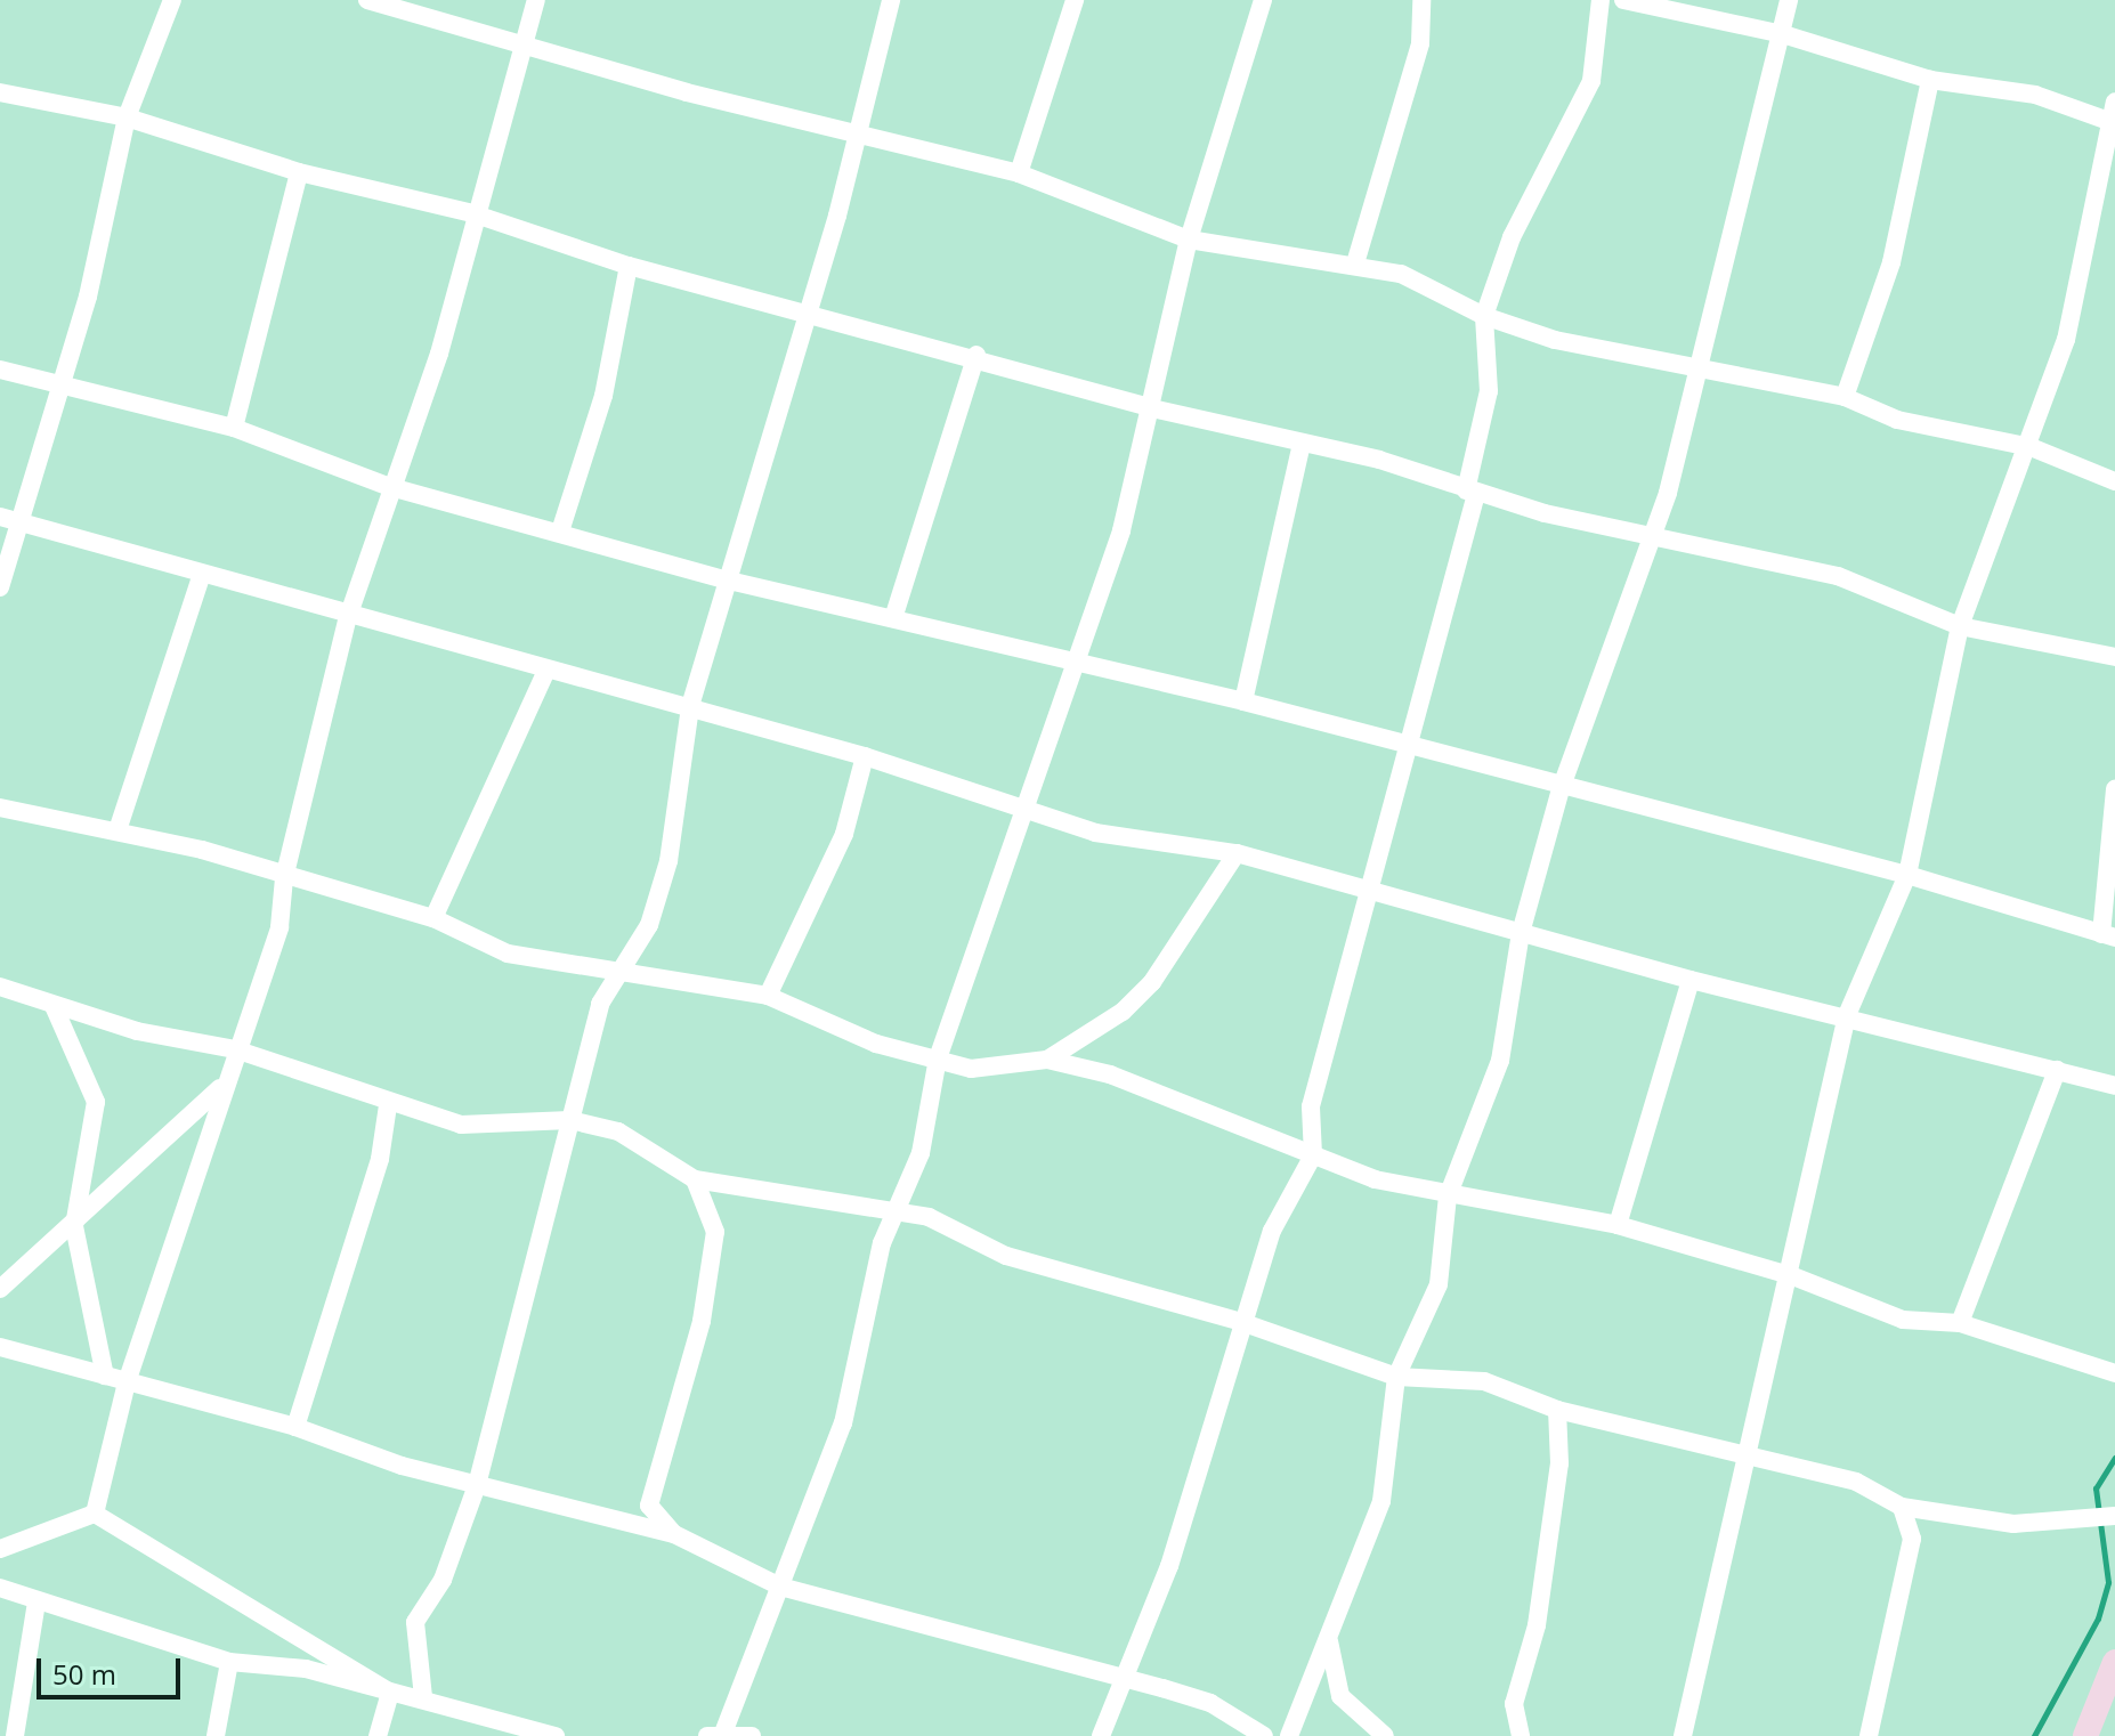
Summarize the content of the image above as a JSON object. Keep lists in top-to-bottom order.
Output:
{
  "scale_bar": "50 m"
}
